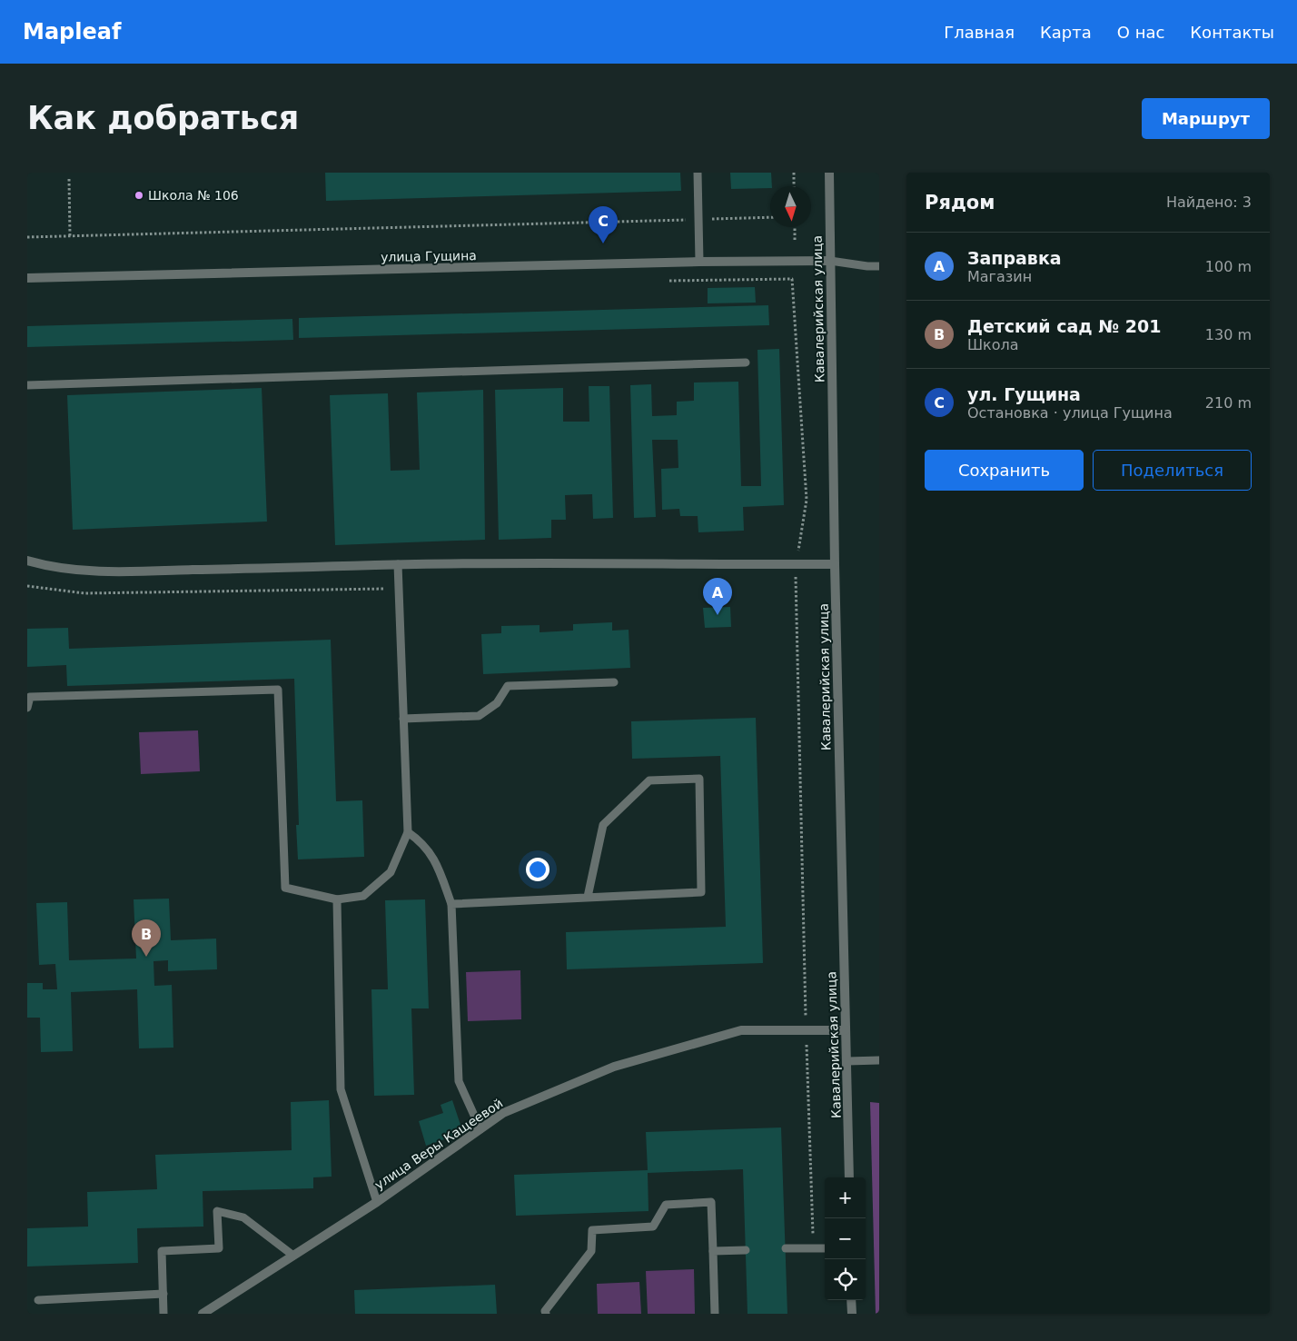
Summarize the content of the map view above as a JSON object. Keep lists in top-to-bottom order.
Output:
{
  "streets": {
    "street": ["улица Гущина", "Кавалерийская улица", "улица Веры Кащеевой"]
  },
  "crossings": [
    ["улица Гущина", "Кавалерийская улица"],
    ["Кавалерийская улица", "улица Веры Кащеевой"]
  ],
  "places": ["Школа № 106"],
  "north": "bottom",
  "page": {
    "header": "Mapleaf",
    "nav": [
      "Главная",
      "Карта",
      "О нас",
      "Контакты"
    ],
    "buttons": [
      "Маршрут",
      ["Сохранить", "Поделиться"]
    ],
    "title": "Как добраться",
    "heading": ["Рядом", "Найдено: 3"],
    "pins": ["C", "A", "B"],
    "list": [
      {
        "mark": "A",
        "name": "Заправка",
        "note": "Магазин",
        "value": "100 m"
      },
      {
        "mark": "B",
        "name": "Детский сад № 201",
        "note": "Школа",
        "value": "130 m"
      },
      {
        "mark": "C",
        "name": "ул. Гущина",
        "note": "Остановка · улица Гущина",
        "value": "210 m"
      }
    ],
    "map_buttons": ["+", "−"]
  }
}
